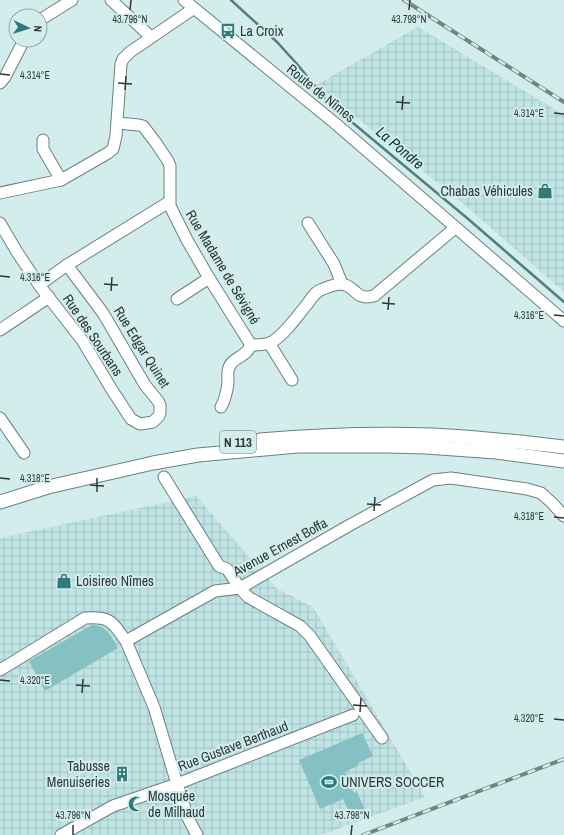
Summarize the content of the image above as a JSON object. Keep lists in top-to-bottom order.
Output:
{
  "streets": {
    "main road": ["N 113"],
    "street": [
      "Route de Nîmes",
      "Rue Madame de Sévigné",
      "Rue des Sourbans",
      "Rue Edgar Quinet",
      "Avenue Ernest Boffa",
      "Rue Gustave Berthaud"
    ]
  },
  "crossings": [
    ["Rue des Sourbans", "Rue Edgar Quinet"],
    ["Avenue Ernest Boffa", "Rue Gustave Berthaud"]
  ],
  "water": ["La Pondre"],
  "places": {
    "bus stop": ["La Croix"],
    "shop": ["Chabas Véhicules", "Loisireo Nîmes"],
    "building": ["Tabusse Menuiseries"],
    "sports": ["UNIVERS SOCCER"],
    "mosque": ["Mosquée de Milhaud"]
  },
  "north": "right",
  "coordinates": [
    "43.796°N",
    "43.798°N",
    "4.314°E",
    "4.316°E",
    "4.318°E",
    "4.320°E"
  ]
}
